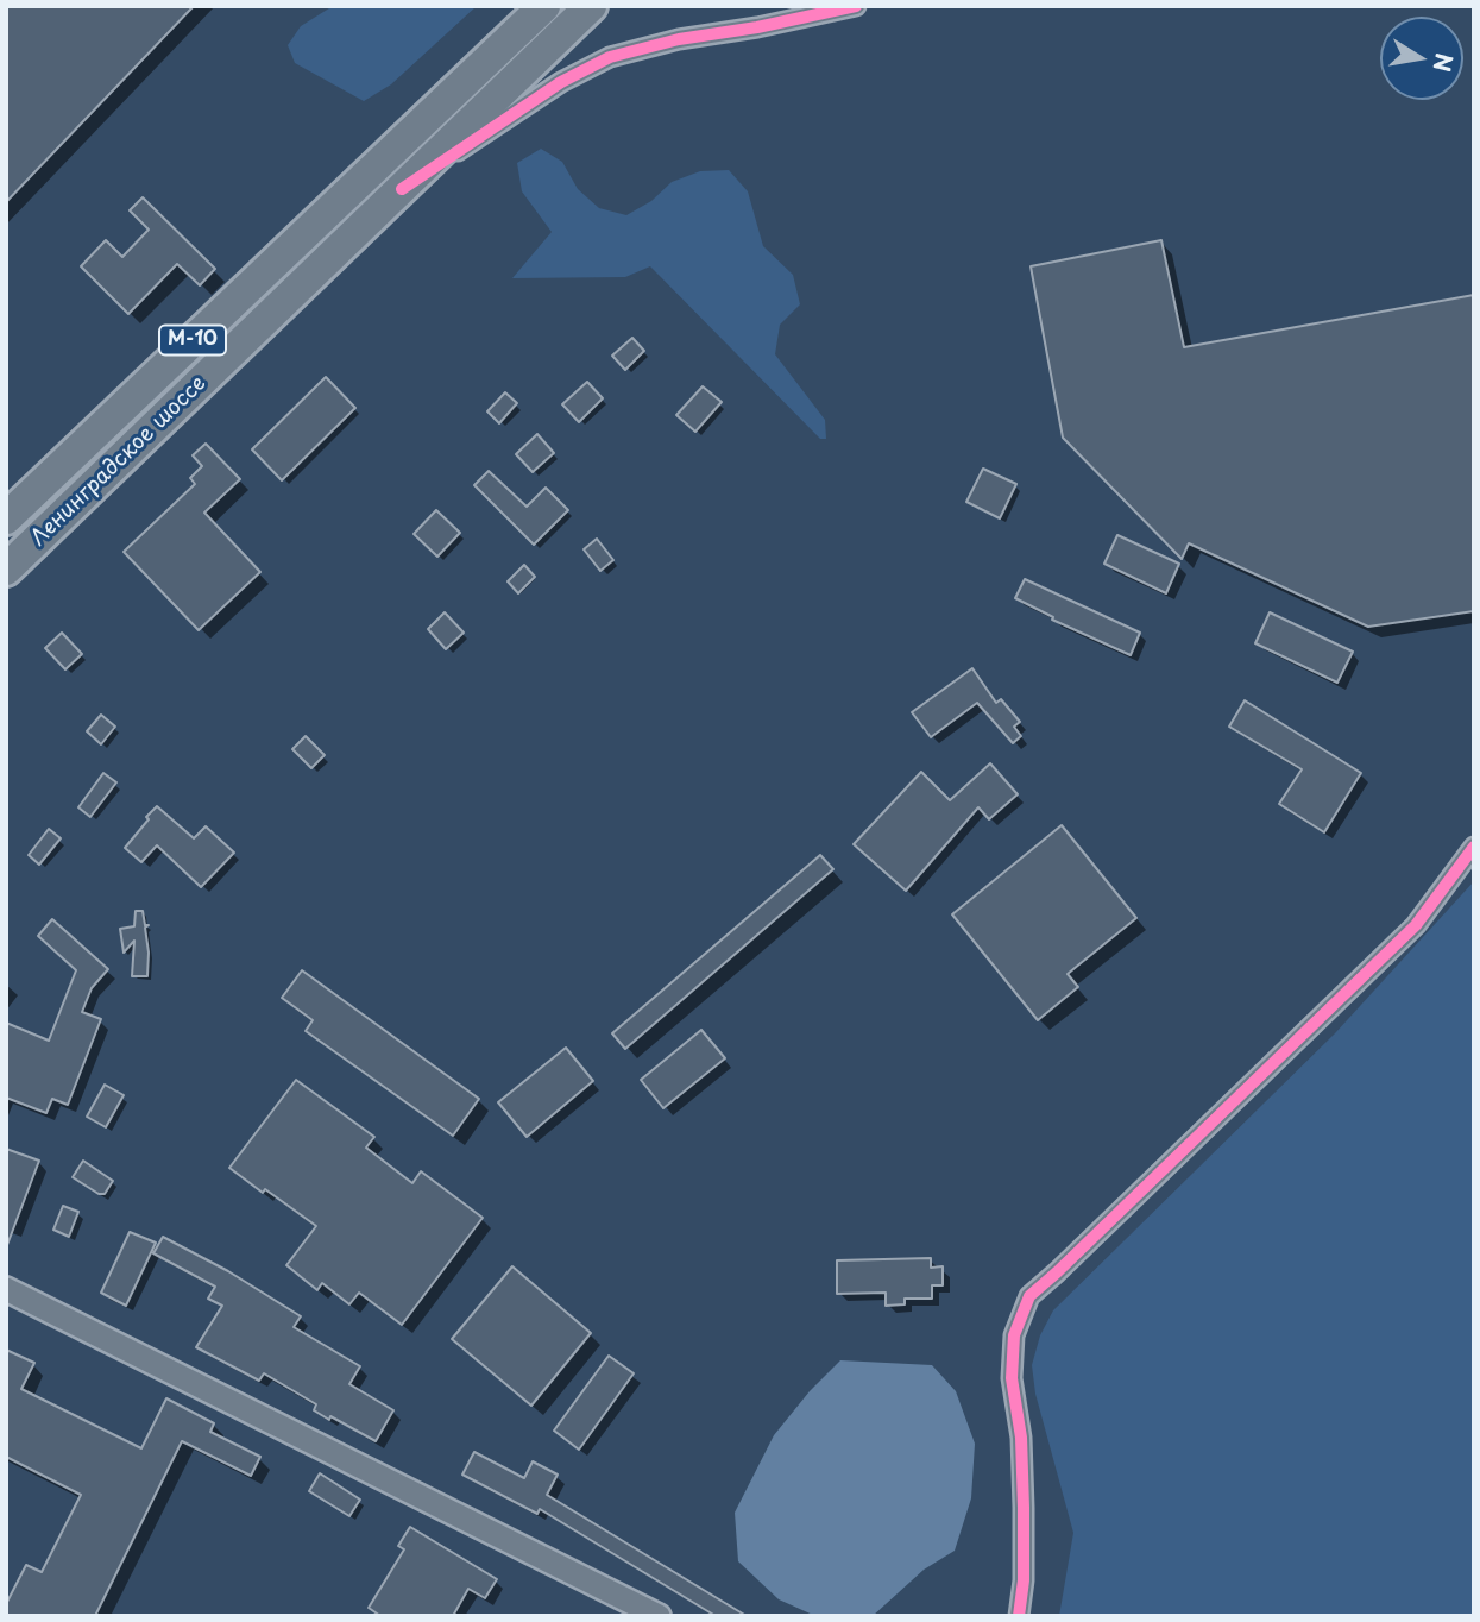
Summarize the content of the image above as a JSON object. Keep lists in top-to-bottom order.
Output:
{
  "streets": {
    "highway": ["М-10", "Ленинградское шоссе"]
  },
  "north": "right"
}
